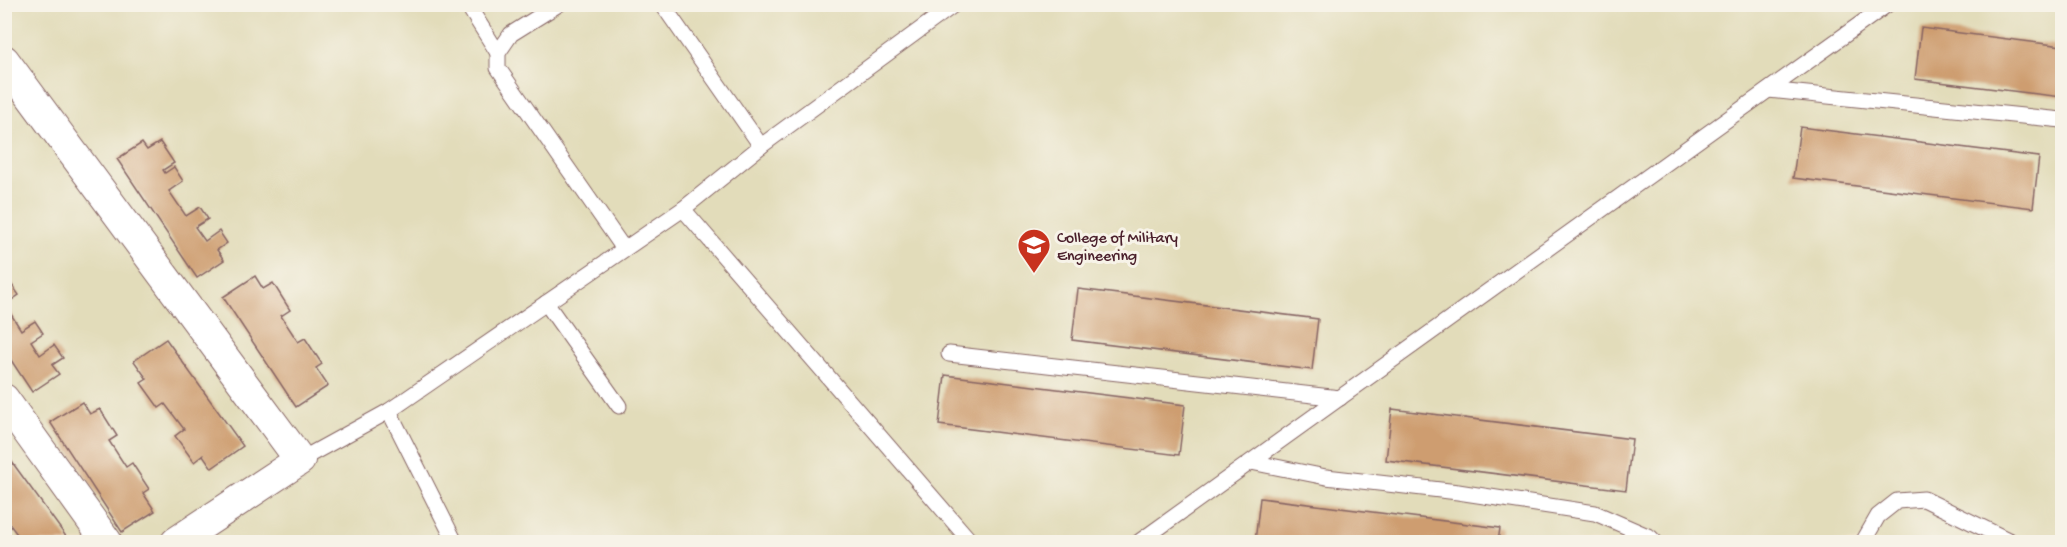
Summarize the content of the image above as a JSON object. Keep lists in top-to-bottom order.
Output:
{
  "places": {
    "school or university": ["College of Military Engineering"]
  }
}
